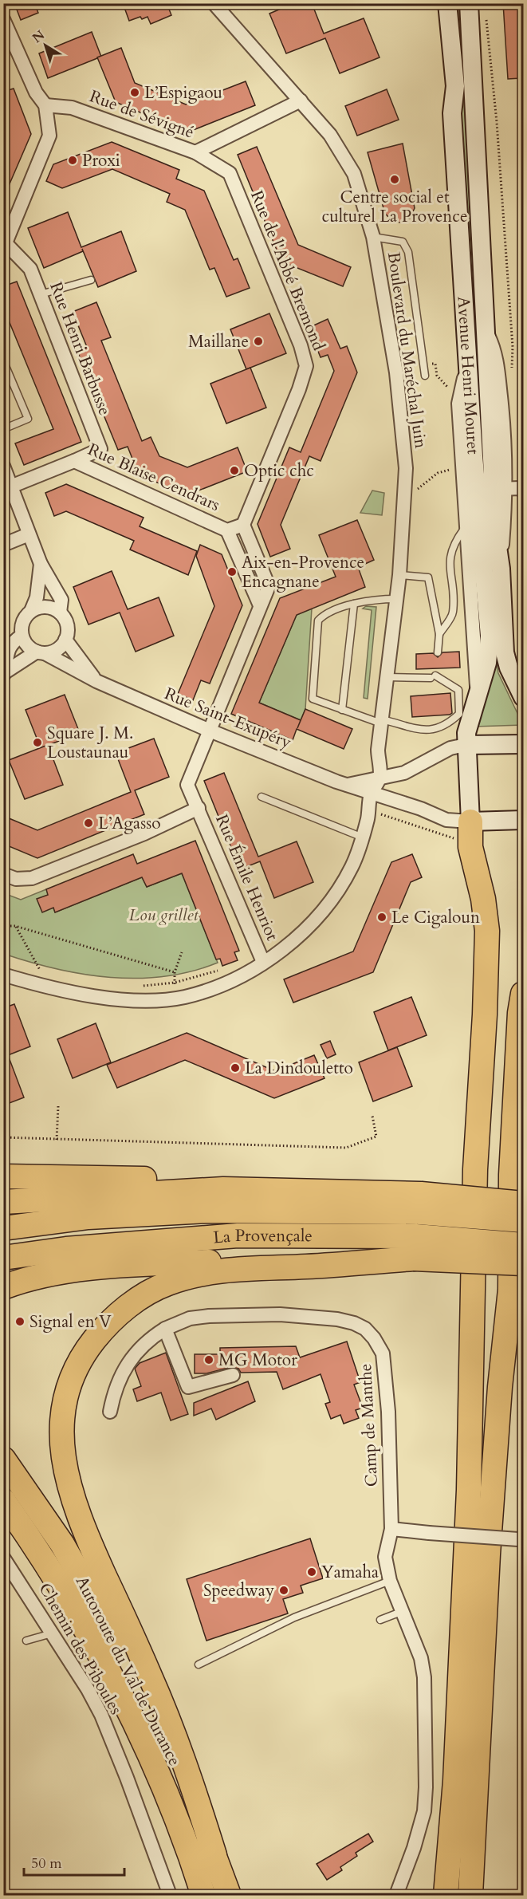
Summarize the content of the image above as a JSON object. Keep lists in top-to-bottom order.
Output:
{
  "streets": {
    "highway": ["La Provençale", "Autoroute du Val de Durance"],
    "main road": ["Avenue Henri Mouret"],
    "street": [
      "Rue de Sévigné",
      "Rue de l'Abbé Bremond",
      "Rue Henri Barbusse",
      "Boulevard du Maréchal Juin",
      "Rue Blaise Cendrars",
      "Rue Saint-Exupéry",
      "Rue Émile Henriot",
      "Camp de Manthe",
      "Chemin des Piboules"
    ]
  },
  "crossings": [
    ["Rue de Sévigné", "Rue de l'Abbé Bremond"],
    ["Rue de Sévigné", "Boulevard du Maréchal Juin"],
    ["Rue de l'Abbé Bremond", "Rue Blaise Cendrars"],
    ["Rue Henri Barbusse", "Rue Blaise Cendrars"],
    ["Avenue Henri Mouret", "Rue Saint-Exupéry"],
    ["Rue Saint-Exupéry", "Rue Émile Henriot"]
  ],
  "parks": ["Lou grillet"],
  "places": [
    "L’Espigaou",
    "Proxi",
    "Centre social et culturel La Provence",
    "Maillane",
    "Optic chc",
    "Aix-en-Provence Encagnane",
    "Square J. M. Loustaunau",
    "L’Agasso",
    "Le Cigaloun",
    "La Dindouletto",
    "Signal en V",
    "MG Motor",
    "Yamaha",
    "Speedway"
  ],
  "scale_bar": "50 m",
  "north": "top left"
}
